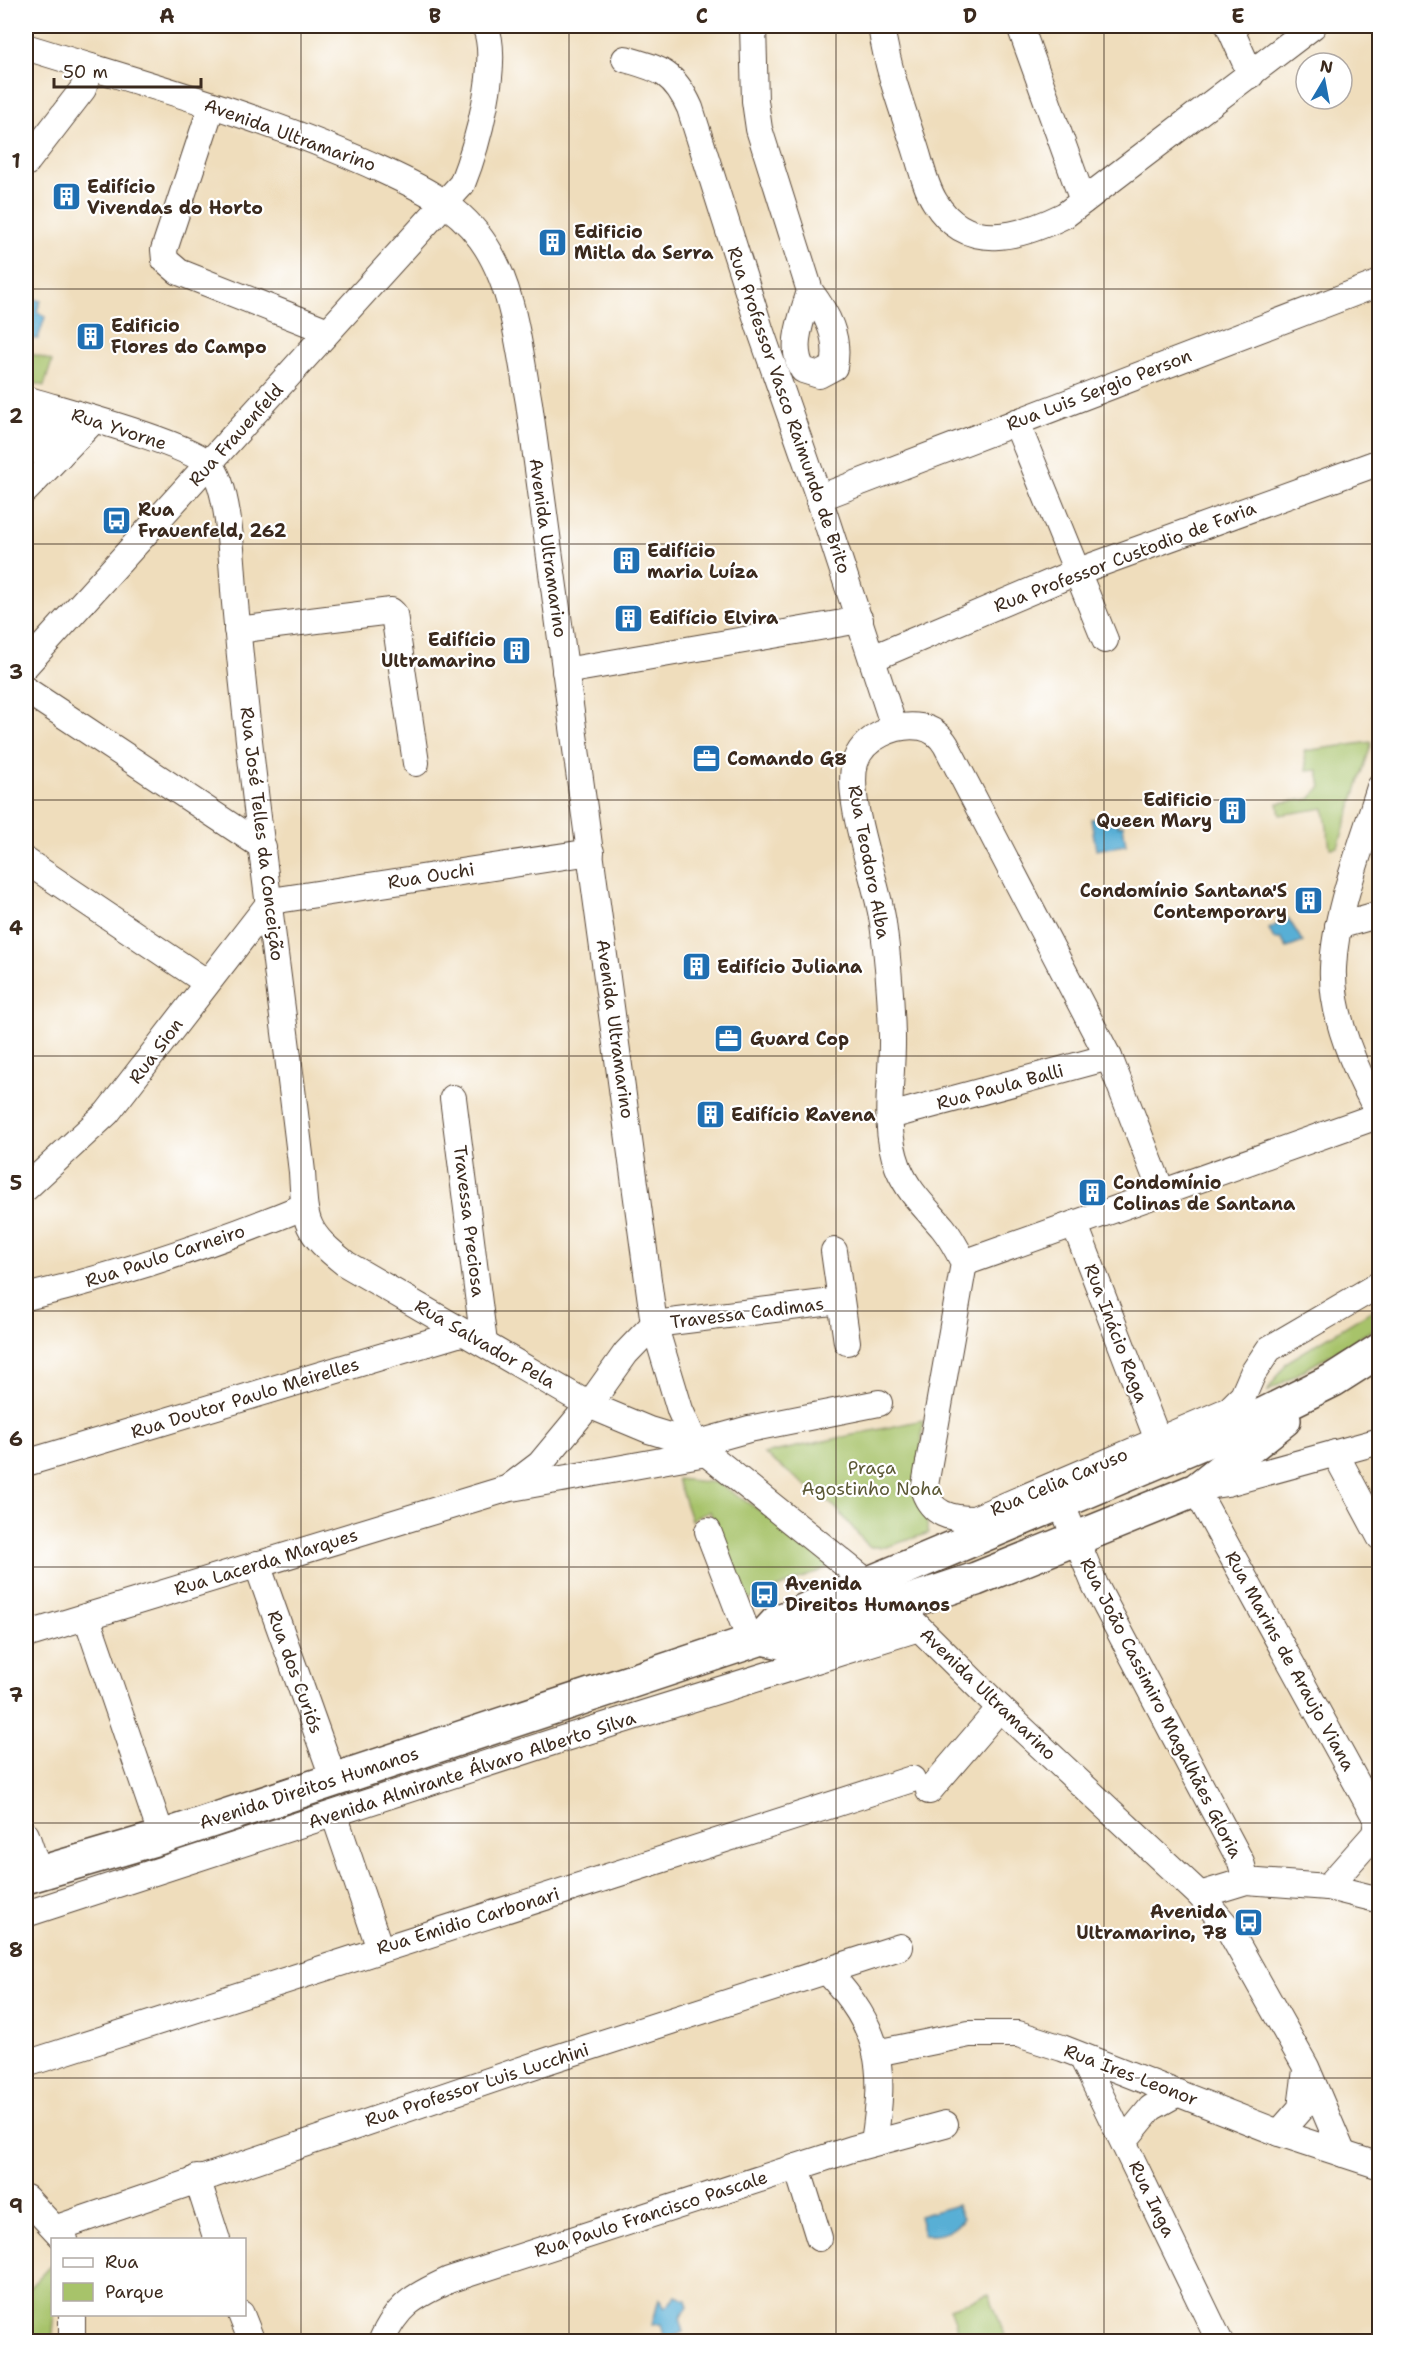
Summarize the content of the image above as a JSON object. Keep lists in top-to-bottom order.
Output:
{
  "streets": {
    "main road": ["Avenida Direitos Humanos"],
    "street": [
      "Avenida Ultramarino",
      "Rua Luis Sergio Person",
      "Rua Professor Vasco Raimundo de Brito",
      "Rua Yvorne",
      "Rua Frauenfeld",
      "Rua Professor Custodio de Faria",
      "Rua José Telles da Conceição",
      "Rua Teodoro Alba",
      "Rua Ouchi",
      "Rua Sion",
      "Rua Paula Balli",
      "Travessa Preciosa",
      "Rua Paulo Carneiro",
      "Travessa Cadimas",
      "Rua Inácio Raga",
      "Rua Salvador Pela",
      "Rua Doutor Paulo Meirelles",
      "Rua Celia Caruso",
      "Rua Lacerda Marques",
      "Rua Marins de Araujo Viana",
      "Rua dos Curiós",
      "Rua João Cassimiro Magalhães Gloria",
      "Avenida Almirante Álvaro Alberto Silva",
      "Rua Emidio Carbonari",
      "Rua Ires Leonor",
      "Rua Professor Luis Lucchini",
      "Rua Inga",
      "Rua Paulo Francisco Pascale"
    ]
  },
  "crossings": [
    ["Avenida Ultramarino", "Rua Frauenfeld"],
    ["Avenida Ultramarino", "Rua Ouchi"],
    ["Avenida Ultramarino", "Travessa Cadimas"],
    ["Avenida Ultramarino", "Rua Salvador Pela"],
    ["Avenida Ultramarino", "Rua Lacerda Marques"],
    ["Avenida Ultramarino", "Avenida Almirante Álvaro Alberto Silva"],
    ["Avenida Ultramarino", "Avenida Direitos Humanos"],
    ["Avenida Ultramarino", "Rua Emidio Carbonari"],
    ["Avenida Ultramarino", "Rua Ires Leonor"],
    ["Rua Luis Sergio Person", "Rua Professor Vasco Raimundo de Brito"],
    ["Rua Professor Vasco Raimundo de Brito", "Rua Professor Custodio de Faria"],
    ["Rua Professor Vasco Raimundo de Brito", "Rua Teodoro Alba"],
    ["Rua Yvorne", "Rua Frauenfeld"],
    ["Rua Yvorne", "Rua José Telles da Conceição"],
    ["Rua Frauenfeld", "Rua José Telles da Conceição"],
    ["Rua José Telles da Conceição", "Rua Ouchi"],
    ["Rua José Telles da Conceição", "Rua Sion"],
    ["Rua José Telles da Conceição", "Rua Paulo Carneiro"],
    ["Rua José Telles da Conceição", "Rua Salvador Pela"],
    ["Rua Teodoro Alba", "Rua Paula Balli"],
    ["Rua Teodoro Alba", "Rua Celia Caruso"],
    ["Rua Ouchi", "Rua Sion"],
    ["Travessa Preciosa", "Rua Salvador Pela"],
    ["Travessa Preciosa", "Rua Doutor Paulo Meirelles"],
    ["Rua Paulo Carneiro", "Rua Salvador Pela"],
    ["Travessa Cadimas", "Rua Lacerda Marques"],
    ["Rua Inácio Raga", "Rua Celia Caruso"],
    ["Rua Salvador Pela", "Rua Doutor Paulo Meirelles"],
    ["Rua Salvador Pela", "Rua Lacerda Marques"],
    ["Rua Lacerda Marques", "Rua dos Curiós"],
    ["Rua Marins de Araujo Viana", "Avenida Direitos Humanos"],
    ["Rua dos Curiós", "Avenida Direitos Humanos"],
    ["Rua João Cassimiro Magalhães Gloria", "Avenida Direitos Humanos"],
    ["Avenida Almirante Álvaro Alberto Silva", "Avenida Direitos Humanos"],
    ["Rua Ires Leonor", "Rua Inga"]
  ],
  "parks": ["Praça Agostinho Noha"],
  "places": {
    "building": [
      "Edifício Vivendas do Horto",
      "Edificio Mitla da Serra",
      "Edificio Flores do Campo",
      "Edifício maria Luíza",
      "Edifício Elvira",
      "Edifício Ultramarino",
      "Edificio Queen Mary",
      "Condomínio Santana'S Contemporary",
      "Edifício Juliana",
      "Edifício Ravena",
      "Condomínio Colinas de Santana"
    ],
    "bus stop": ["Rua Frauenfeld, 262", "Avenida Direitos Humanos", "Avenida Ultramarino, 78"],
    "office": ["Comando G8", "Guard Cop"]
  },
  "legend": ["Rua", "Parque"],
  "scale_bar": "50 m",
  "north": "top",
  "grid": {
    "columns": [
      "A",
      "B",
      "C",
      "D",
      "E"
    ],
    "rows": [
      "1",
      "2",
      "3",
      "4",
      "5",
      "6",
      "7",
      "8",
      "9"
    ]
  }
}
